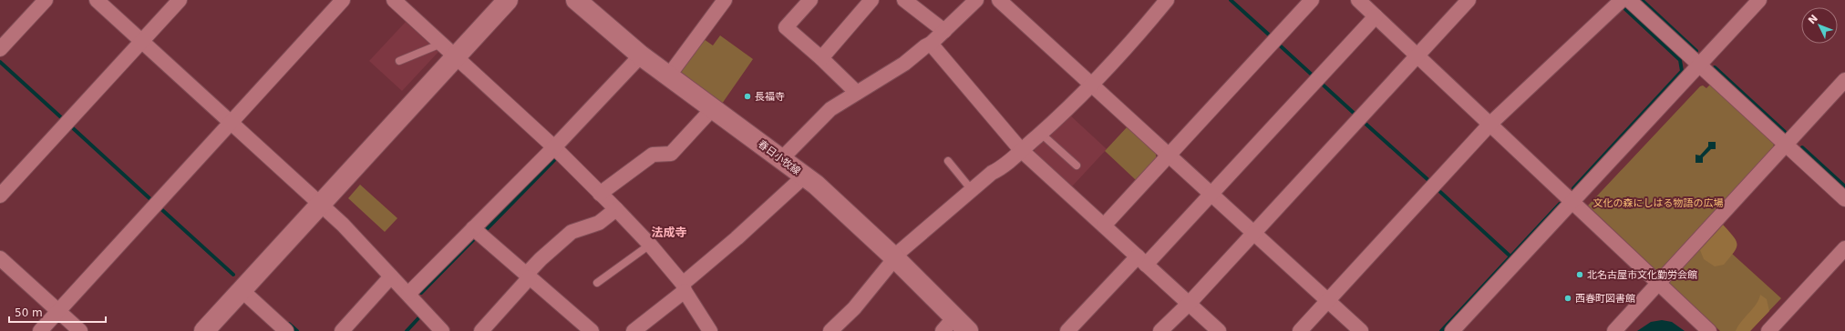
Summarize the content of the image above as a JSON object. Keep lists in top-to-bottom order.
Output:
{
  "streets": {
    "main road": ["春日小牧線"]
  },
  "districts": ["法成寺"],
  "parks": ["文化の森にしはる物語の広場"],
  "places": ["長福寺", "北名古屋市文化勤労会館", "西春町図書館"],
  "scale_bar": "50 m",
  "north": "top left"
}
